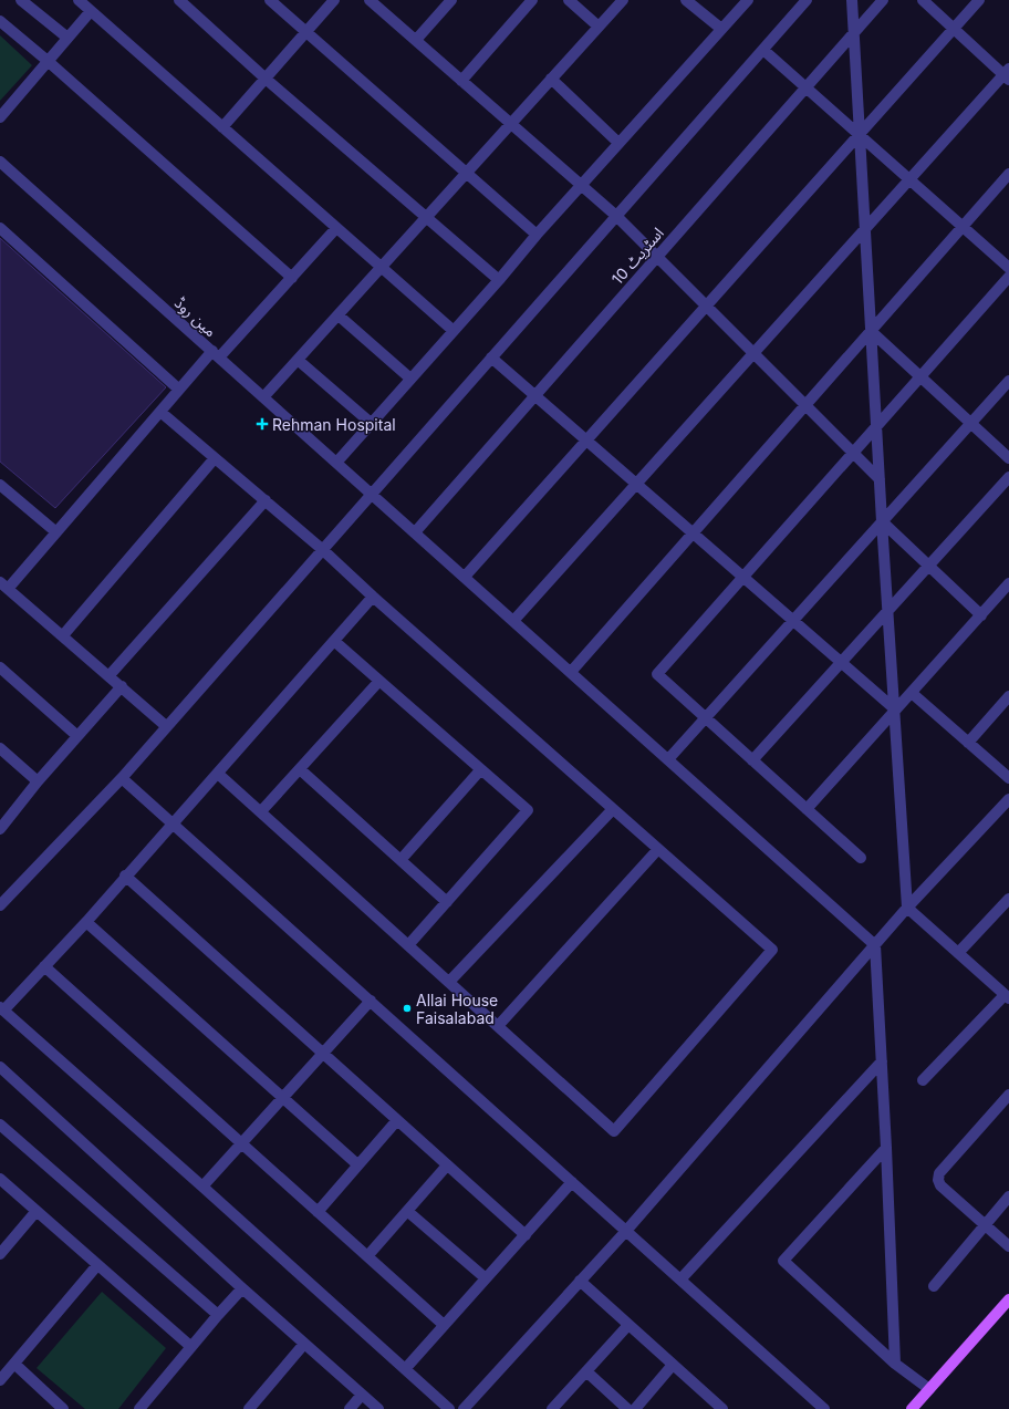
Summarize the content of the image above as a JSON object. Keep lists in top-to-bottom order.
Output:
{
  "streets": {
    "street": ["اسٹریٹ 10", "مین روڈ"]
  },
  "crossings": [
    ["اسٹریٹ 10", "مین روڈ"]
  ],
  "places": {
    "health": ["Rehman Hospital"],
    "other": ["Allai House Faisalabad"]
  }
}
